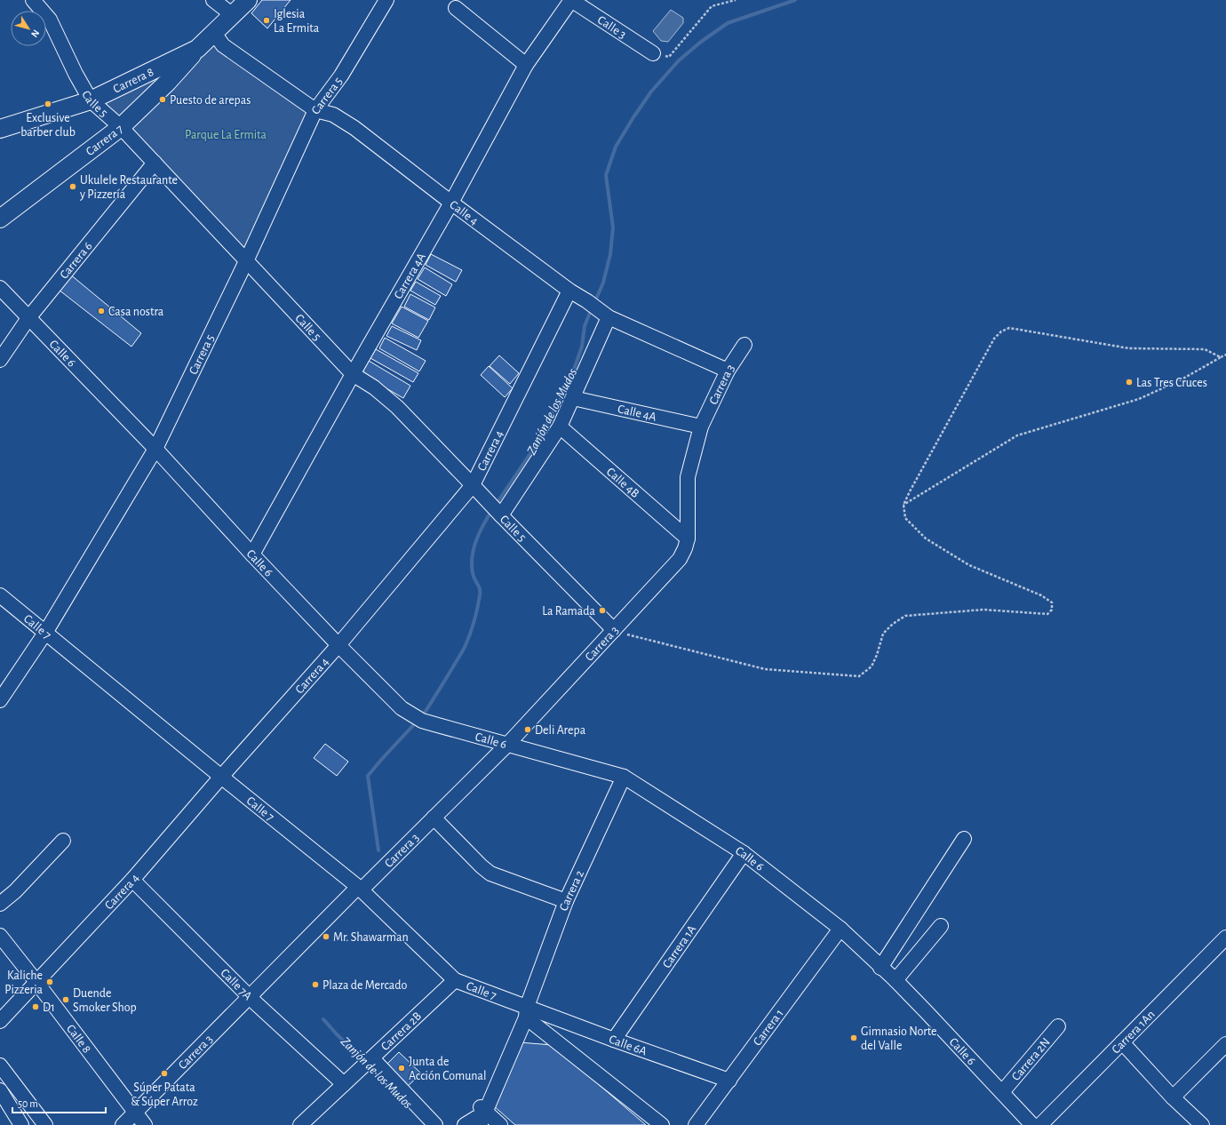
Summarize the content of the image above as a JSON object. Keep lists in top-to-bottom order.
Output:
{
  "streets": {
    "main road": ["Carrera 8", "Carrera 7"],
    "street": [
      "Calle 3",
      "Carrera 5",
      "Calle 5",
      "Calle 4",
      "Carrera 6",
      "Carrera 4A",
      "Calle 6",
      "Carrera 3",
      "Calle 4A",
      "Carrera 4",
      "Calle 4B",
      "Calle 7",
      "Carrera 2",
      "Carrera 1A",
      "Calle 7A",
      "Carrera 1",
      "Carrera 2B",
      "Carrera 1An",
      "Calle 8",
      "Calle 6A",
      "Carrera 2N"
    ]
  },
  "crossings": [
    ["Calle 3", "Carrera 4A"],
    ["Carrera 8", "Calle 5"],
    ["Carrera 8", "Carrera 7"],
    ["Carrera 8", "Calle 4"],
    ["Carrera 5", "Calle 5"],
    ["Carrera 5", "Calle 4"],
    ["Carrera 5", "Calle 6"],
    ["Carrera 5", "Calle 7"],
    ["Calle 5", "Carrera 7"],
    ["Calle 5", "Carrera 6"],
    ["Calle 5", "Carrera 4A"],
    ["Calle 5", "Carrera 3"],
    ["Calle 5", "Carrera 4"],
    ["Calle 4", "Carrera 4A"],
    ["Calle 4", "Carrera 3"],
    ["Calle 4", "Carrera 4"],
    ["Carrera 6", "Calle 6"],
    ["Carrera 4A", "Calle 6"],
    ["Calle 6", "Carrera 3"],
    ["Calle 6", "Carrera 4"],
    ["Calle 6", "Carrera 2"],
    ["Calle 6", "Carrera 1A"],
    ["Calle 6", "Carrera 1"],
    ["Calle 6", "Carrera 2N"],
    ["Carrera 3", "Calle 4A"],
    ["Carrera 3", "Calle 4B"],
    ["Carrera 3", "Calle 7"],
    ["Carrera 3", "Calle 7A"],
    ["Carrera 3", "Calle 8"],
    ["Carrera 4", "Calle 7"],
    ["Carrera 4", "Calle 7A"],
    ["Carrera 4", "Calle 8"],
    ["Calle 7", "Carrera 2"],
    ["Calle 7", "Carrera 2B"],
    ["Calle 7", "Calle 6A"],
    ["Carrera 2", "Calle 6A"],
    ["Carrera 1A", "Calle 6A"],
    ["Calle 7A", "Carrera 2B"],
    ["Carrera 1", "Calle 6A"]
  ],
  "water": ["Zanjón de los Mudos"],
  "parks": ["Parque La Ermita"],
  "places": [
    "Iglesia La Ermita",
    "Puesto de arepas",
    "Exclusive barber club",
    "Ukulele Restaurante y Pizzería",
    "Casa nostra",
    "Las Tres Cruces",
    "La Ramada",
    "Deli Arepa",
    "Mr. Shawarman",
    "Kaliche Pizzeria",
    "Plaza de Mercado",
    "Duende Smoker Shop",
    "D1",
    "Gimnasio Norte del Valle",
    "Junta de Acción Comunal",
    "Súper Patata & Súper Arroz"
  ],
  "scale_bar": "50 m",
  "north": "bottom right"
}
